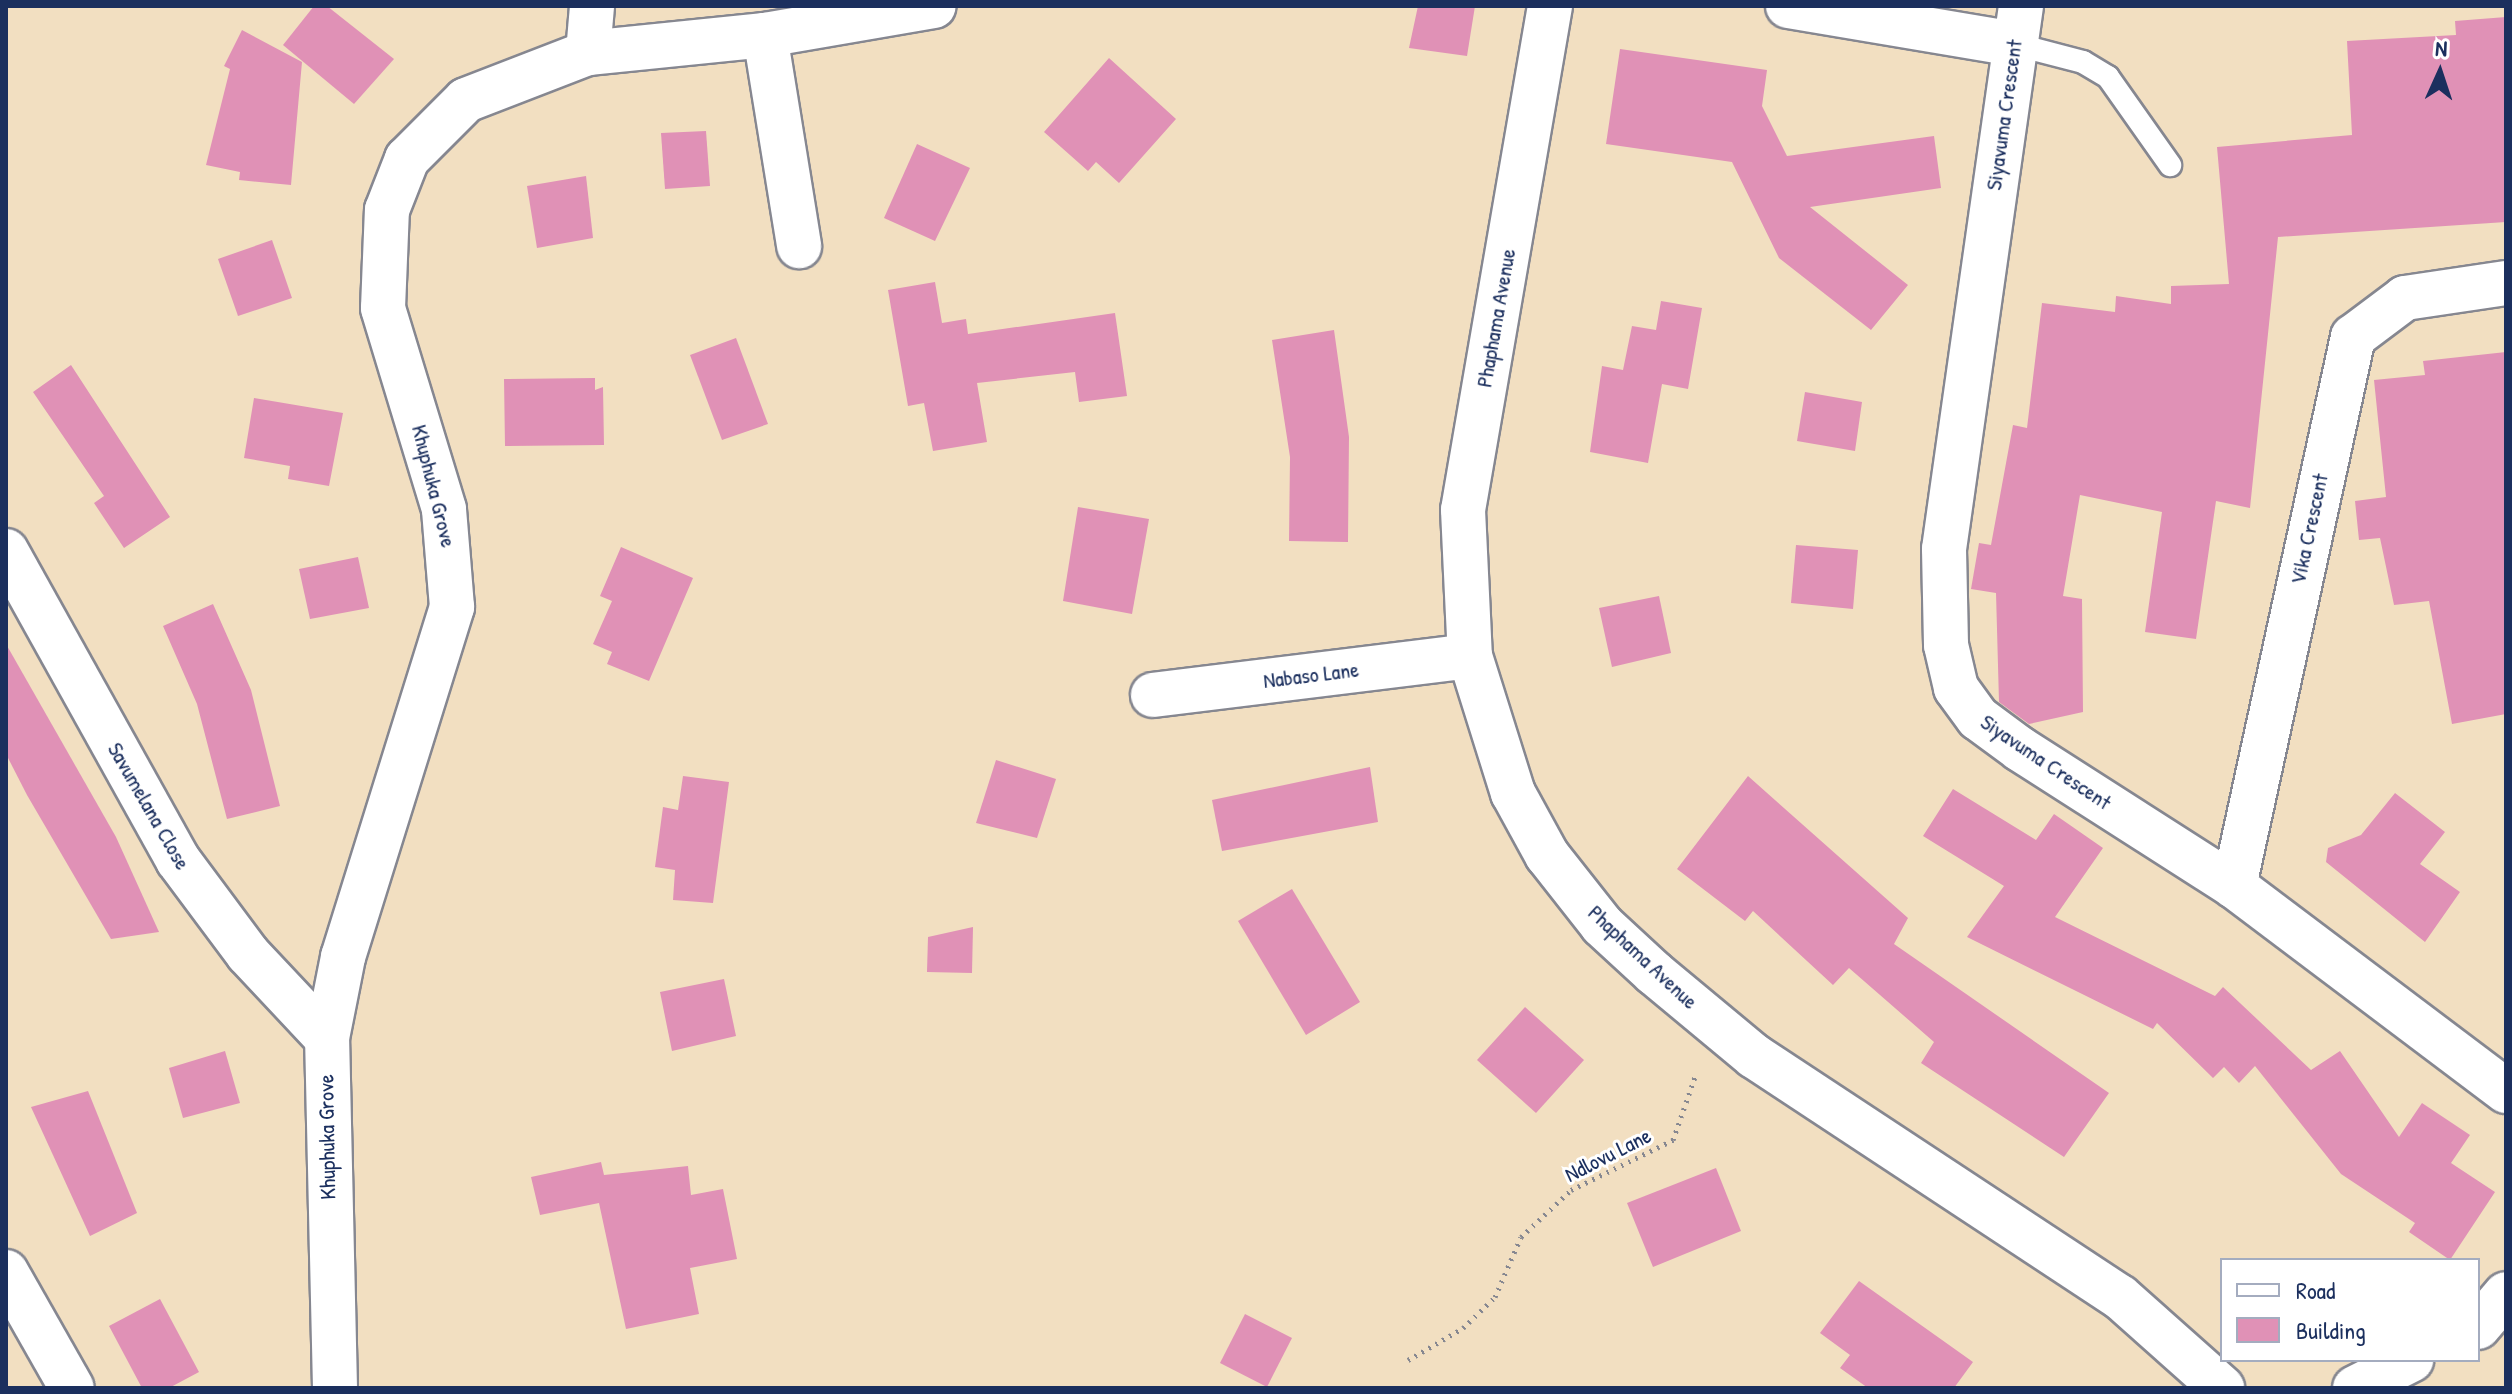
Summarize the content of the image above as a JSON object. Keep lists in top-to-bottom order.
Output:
{
  "streets": {
    "street": [
      "Siyavuma Crescent",
      "Phaphama Avenue",
      "Khuphuka Grove",
      "Vika Crescent",
      "Nabaso Lane",
      "Savumelana Close"
    ],
    "path": ["Ndlovu Lane"]
  },
  "crossings": [
    ["Siyavuma Crescent", "Vika Crescent"],
    ["Phaphama Avenue", "Nabaso Lane"],
    ["Phaphama Avenue", "Ndlovu Lane"],
    ["Khuphuka Grove", "Savumelana Close"]
  ],
  "legend": ["Road", "Building"],
  "north": "top"
}
